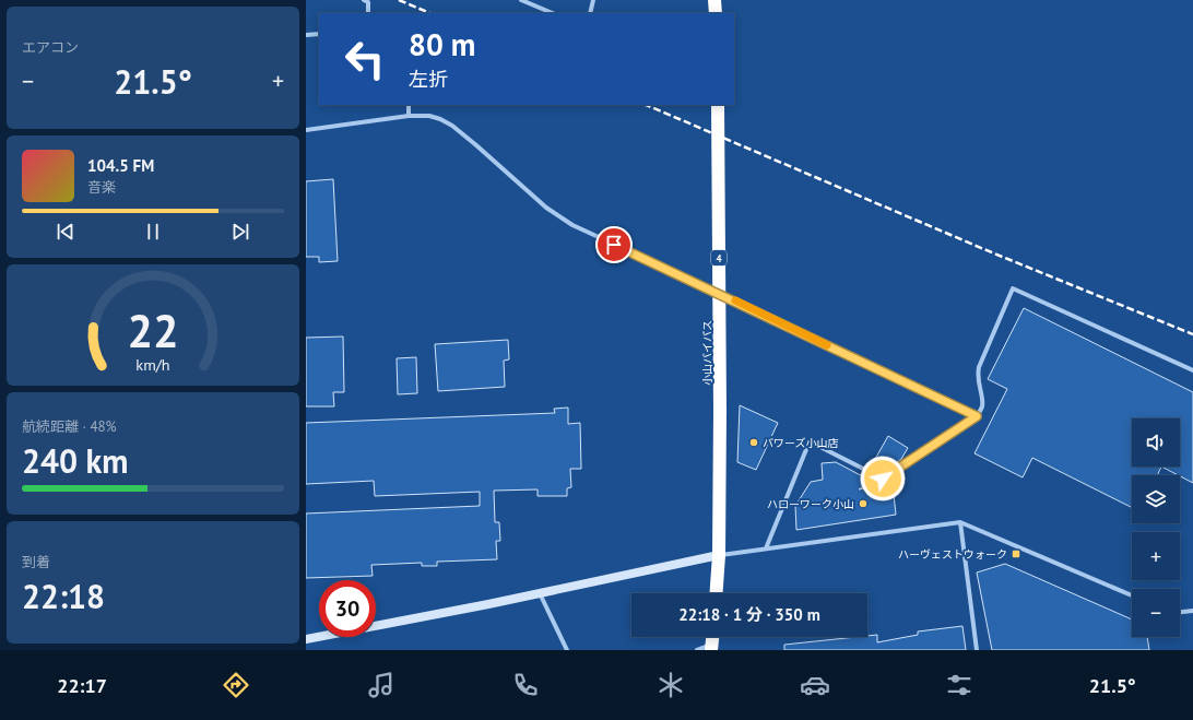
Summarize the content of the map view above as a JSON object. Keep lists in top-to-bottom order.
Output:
{
  "streets": {
    "highway": ["4", "小山バイパス"]
  },
  "places": {
    "other": ["パワーズ小山店", "ハローワーク小山"],
    "transit": ["ハーヴェストウォーク"]
  },
  "page": {
    "tile": [
      "エアコン",
      ["航続距離 · 48%", "240 km"],
      ["到着", "22:18"]
    ],
    "turn": ["80 m", "左折"],
    "heat": ["−", "21.5°", "+"],
    "song": ["104.5 FM", "音楽"],
    "map_buttons": ["+", "−"],
    "limit": "30",
    "trip": "22:18 · 1 分 · 350 m",
    "tabs": ["22:17", "21.5°"],
    "gauge": ["22", "km/h"]
  }
}
